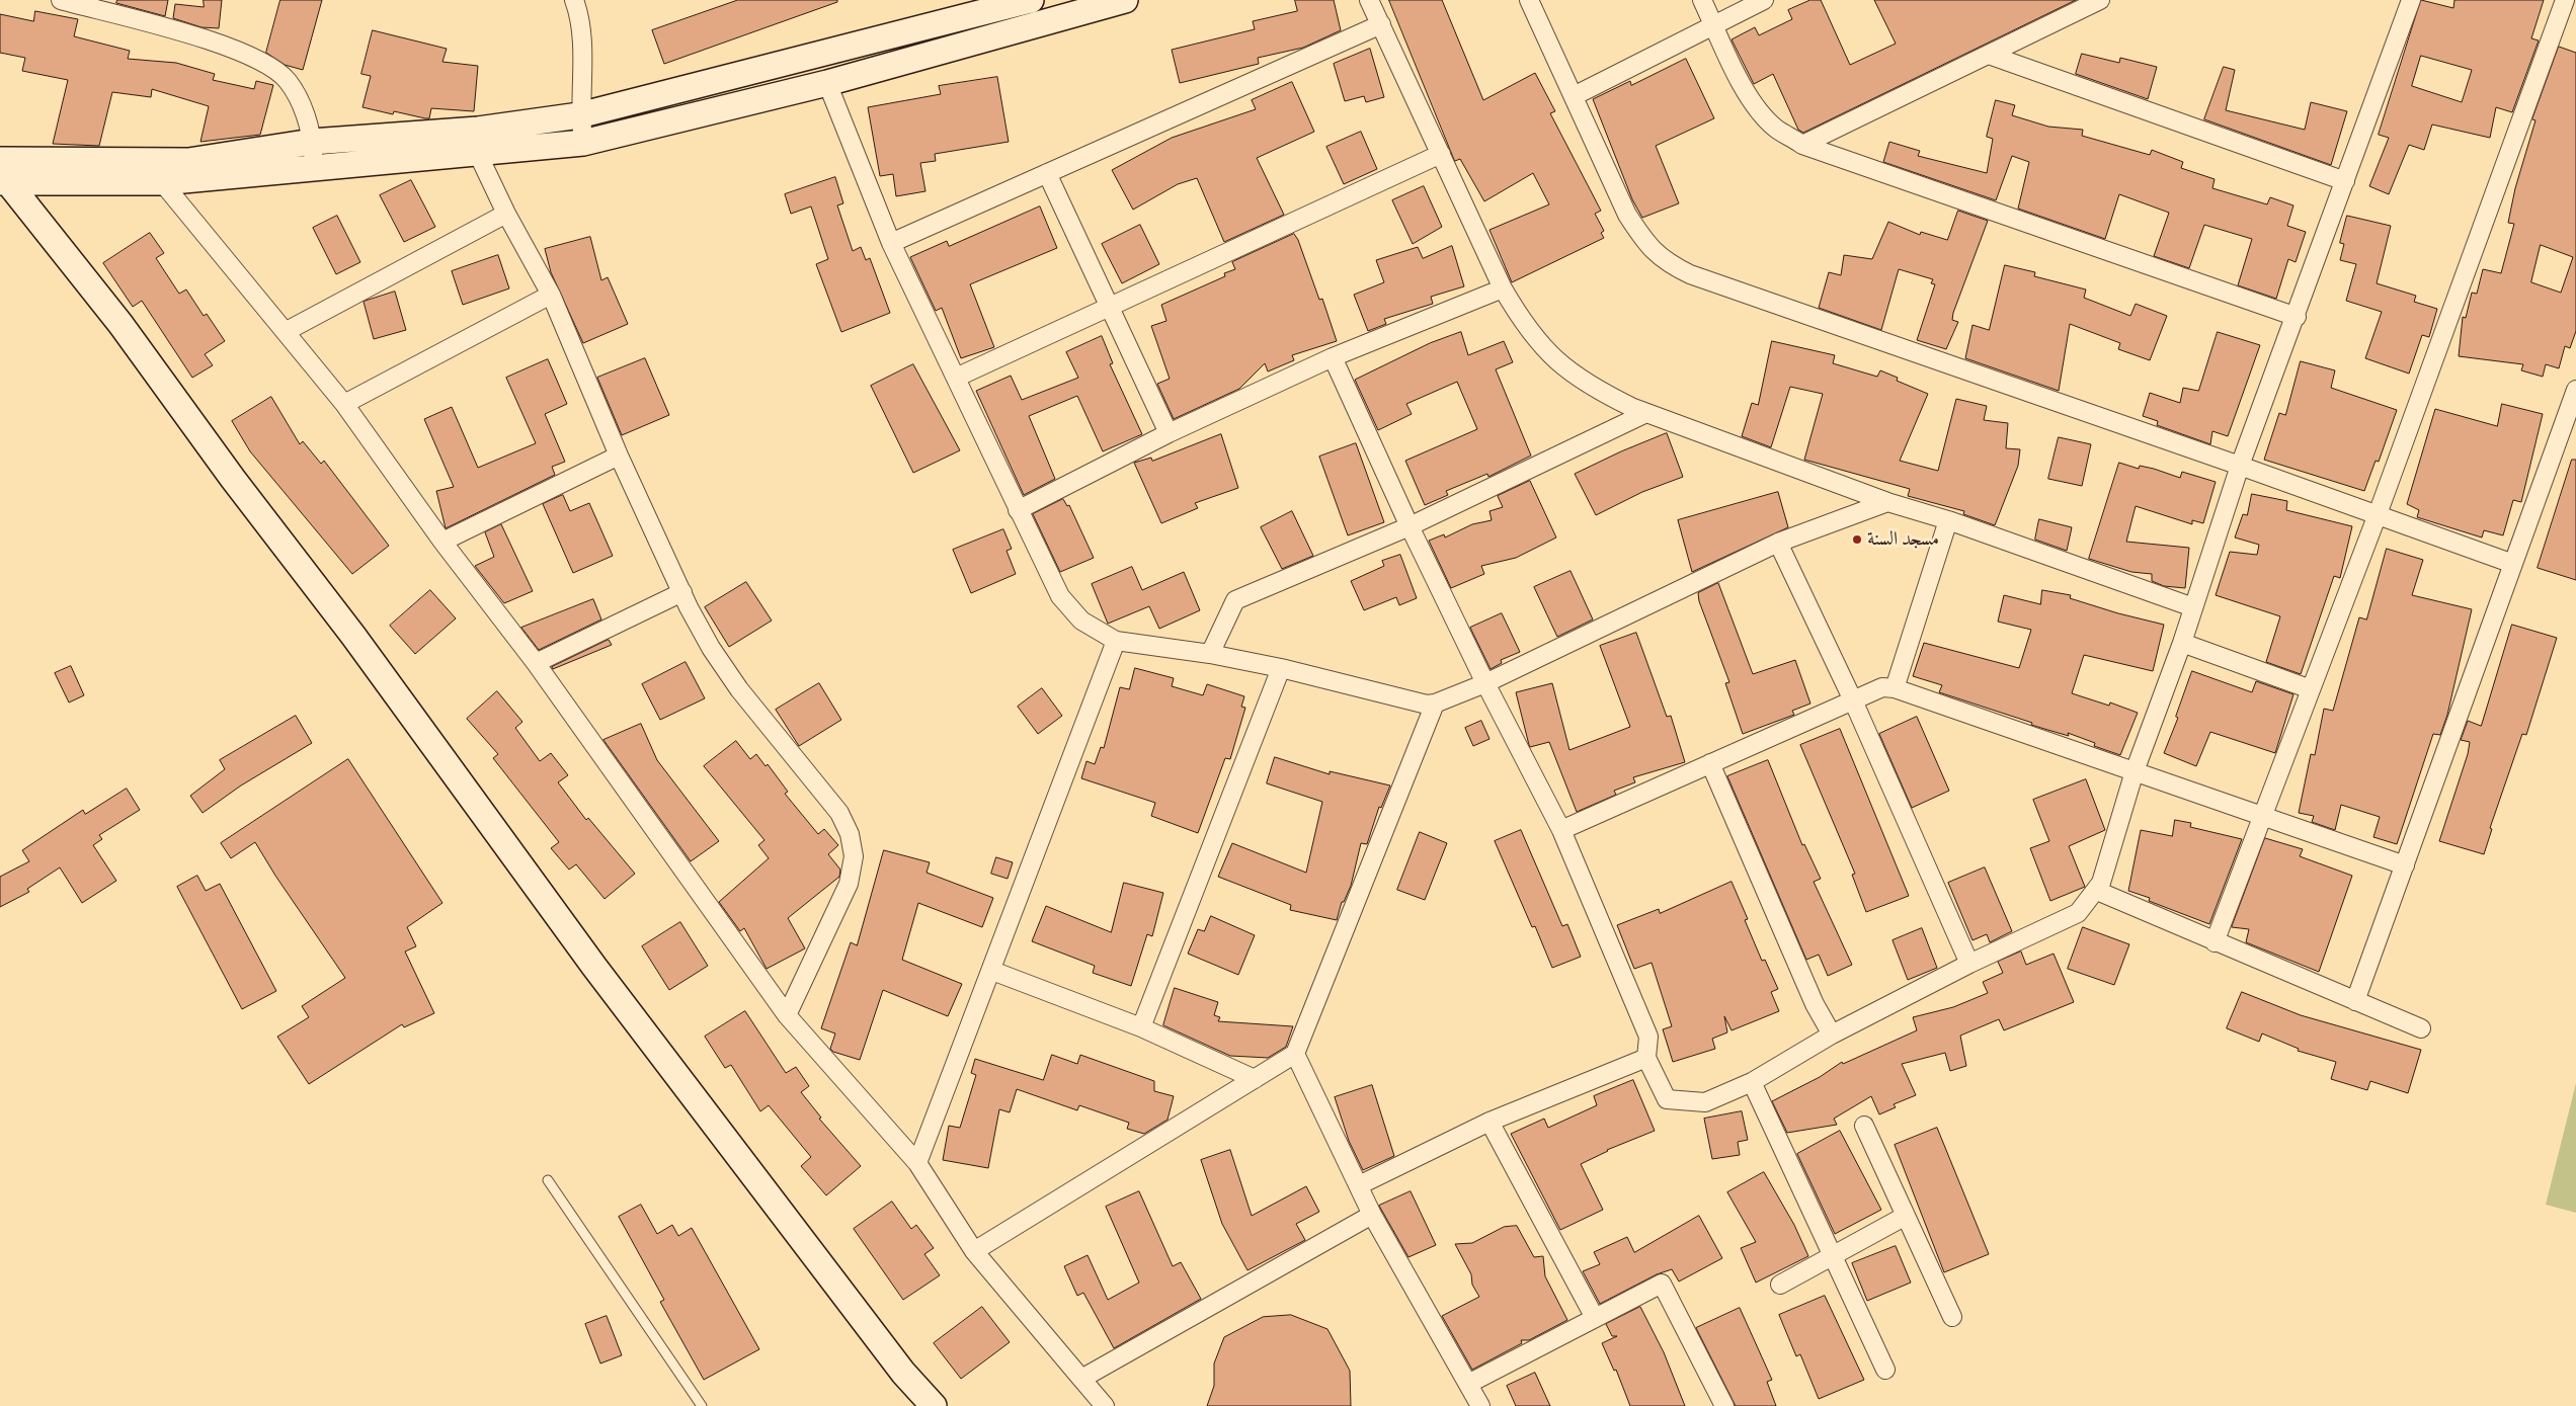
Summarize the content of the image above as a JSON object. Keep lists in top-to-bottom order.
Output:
{
  "places": ["مسجد السنة"]
}
